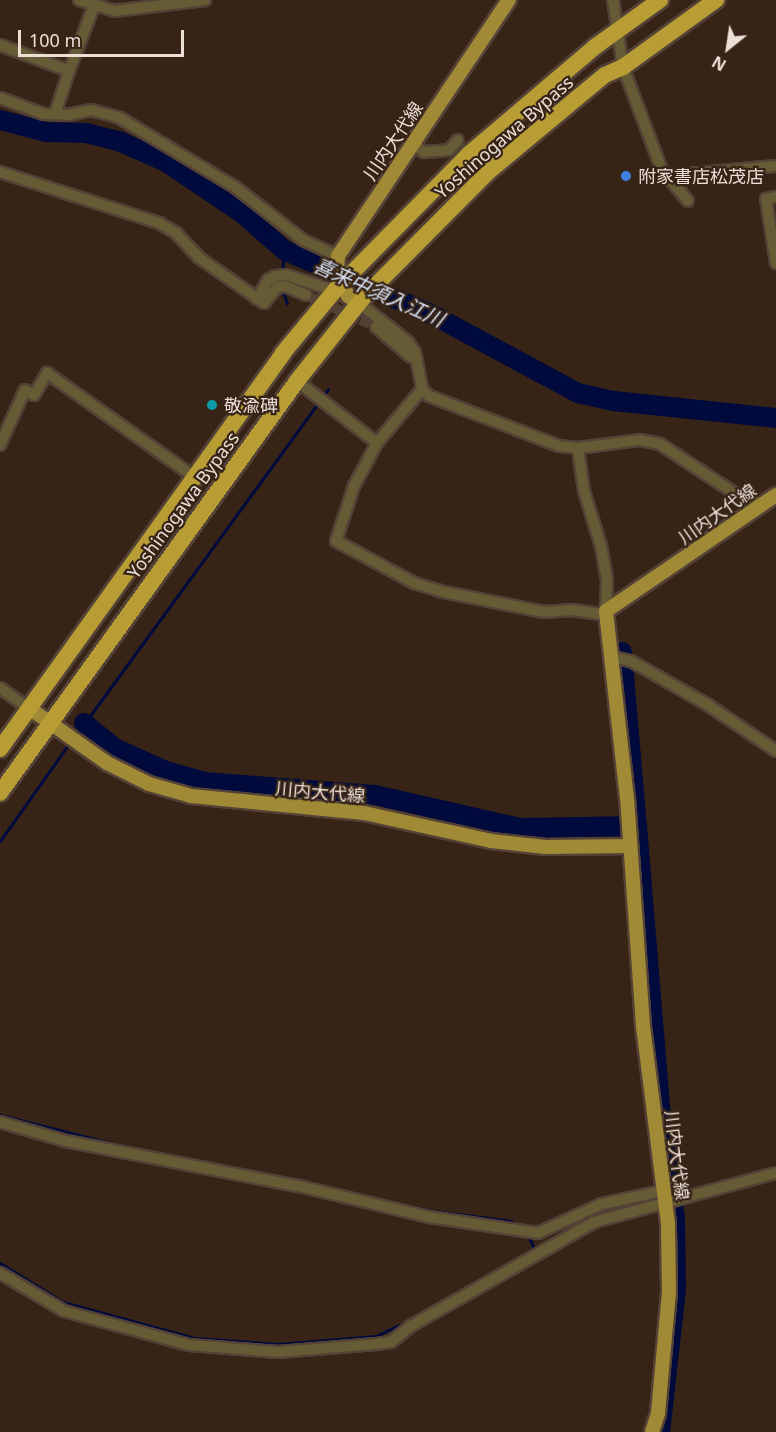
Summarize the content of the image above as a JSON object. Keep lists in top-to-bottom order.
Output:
{
  "streets": {
    "highway": ["Yoshinogawa Bypass"],
    "main road": ["川内大代線"]
  },
  "crossings": [
    ["Yoshinogawa Bypass", "川内大代線"]
  ],
  "water": ["喜来中須入江川"],
  "places": ["附家書店松茂店", "敬渝碑"],
  "scale_bar": "100 m",
  "north": "bottom left"
}
